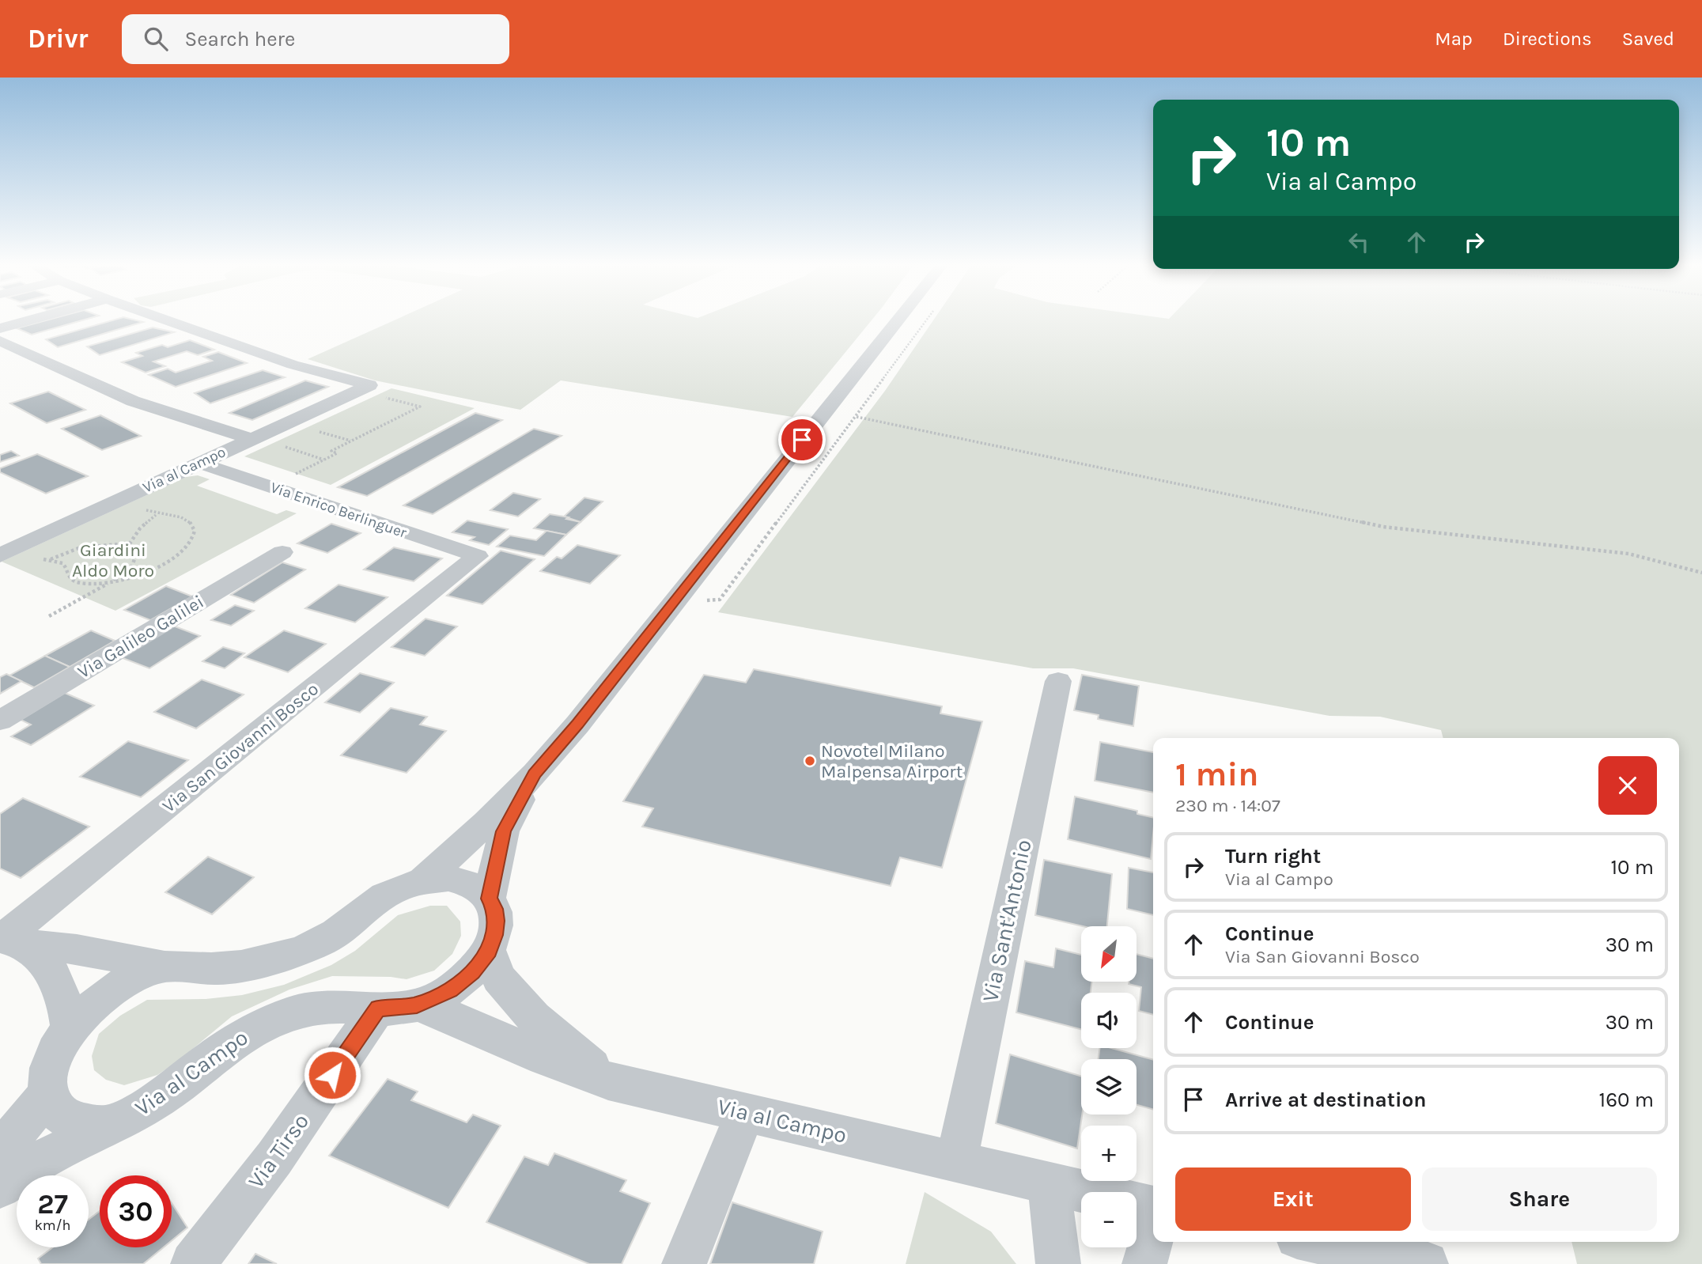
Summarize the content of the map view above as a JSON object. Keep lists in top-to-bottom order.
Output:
{
  "streets": {
    "street": [
      "Via al Campo",
      "Via Enrico Berlinguer",
      "Via Galileo Galilei",
      "Via San Giovanni Bosco",
      "Via Sant'Antonio",
      "Via Tirso"
    ]
  },
  "crossings": [
    ["Via al Campo", "Via Enrico Berlinguer"],
    ["Via al Campo", "Via Sant'Antonio"],
    ["Via al Campo", "Via Tirso"],
    ["Via Enrico Berlinguer", "Via San Giovanni Bosco"]
  ],
  "parks": ["Giardini Aldo Moro"],
  "places": ["Novotel Milano Malpensa Airport"],
  "north": "bottom left",
  "page": {
    "header": "Drivr",
    "search": "Search here",
    "nav": ["Map", "Directions", "Saved"],
    "turn": ["10 m", "Via al Campo"],
    "heading": ["1 min", "230 m · 14:07"],
    "list": [
      {
        "name": "Turn right",
        "note": "Via al Campo",
        "value": "10 m"
      },
      {
        "name": "Continue",
        "note": "Via San Giovanni Bosco",
        "value": "30 m"
      },
      {
        "name": "Continue",
        "value": "30 m"
      },
      {
        "name": "Arrive at destination",
        "value": "160 m"
      }
    ],
    "map_buttons": ["+", "−"],
    "buttons": ["Exit", "Share"],
    "speed": "27 km/h",
    "limit": "30"
  }
}
